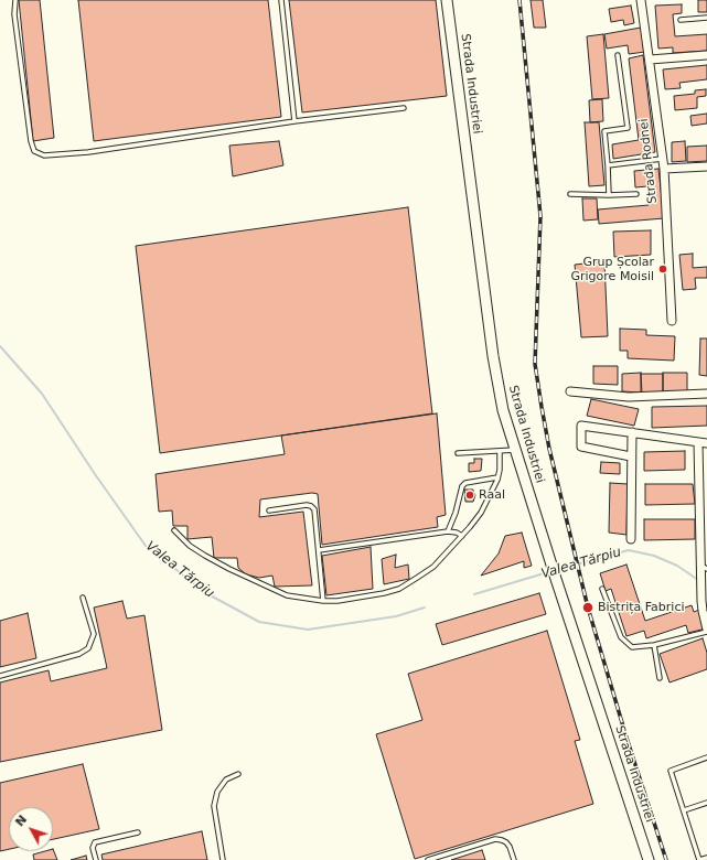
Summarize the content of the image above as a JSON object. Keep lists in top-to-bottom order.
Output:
{
  "streets": {
    "street": ["Strada Industriei", "Strada Rodnei"]
  },
  "water": ["Valea Tărpiu"],
  "places": ["Grup Școlar Grigore Moisil", "Raal", "Bistrița Fabrici"],
  "north": "top left"
}
